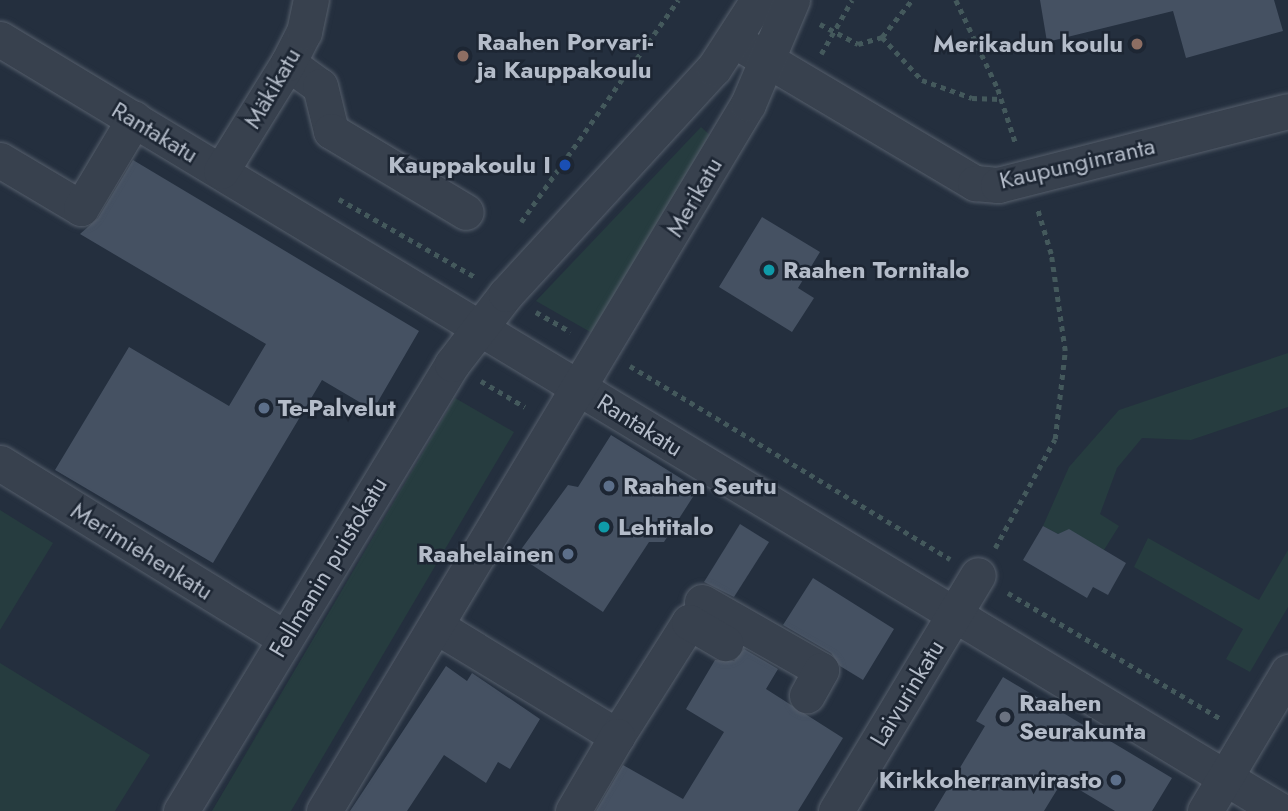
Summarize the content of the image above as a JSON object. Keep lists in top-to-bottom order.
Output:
{
  "streets": {
    "street": [
      "Mäkikatu",
      "Rantakatu",
      "Kaupunginranta",
      "Merikatu",
      "Merimiehenkatu",
      "Fellmanin puistokatu",
      "Laivurinkatu"
    ]
  },
  "crossings": [
    ["Mäkikatu", "Rantakatu"],
    ["Rantakatu", "Merikatu"],
    ["Rantakatu", "Fellmanin puistokatu"],
    ["Rantakatu", "Laivurinkatu"],
    ["Kaupunginranta", "Merikatu"],
    ["Merimiehenkatu", "Fellmanin puistokatu"]
  ],
  "places": [
    "Merikadun koulu",
    "Raahen Porvari- ja Kauppakoulu",
    "Kauppakoulu I",
    "Raahen Tornitalo",
    "Te-Palvelut",
    "Raahen Seutu",
    "Lehtitalo",
    "Raahelainen",
    "Raahen Seurakunta",
    "Kirkkoherranvirasto"
  ]
}
